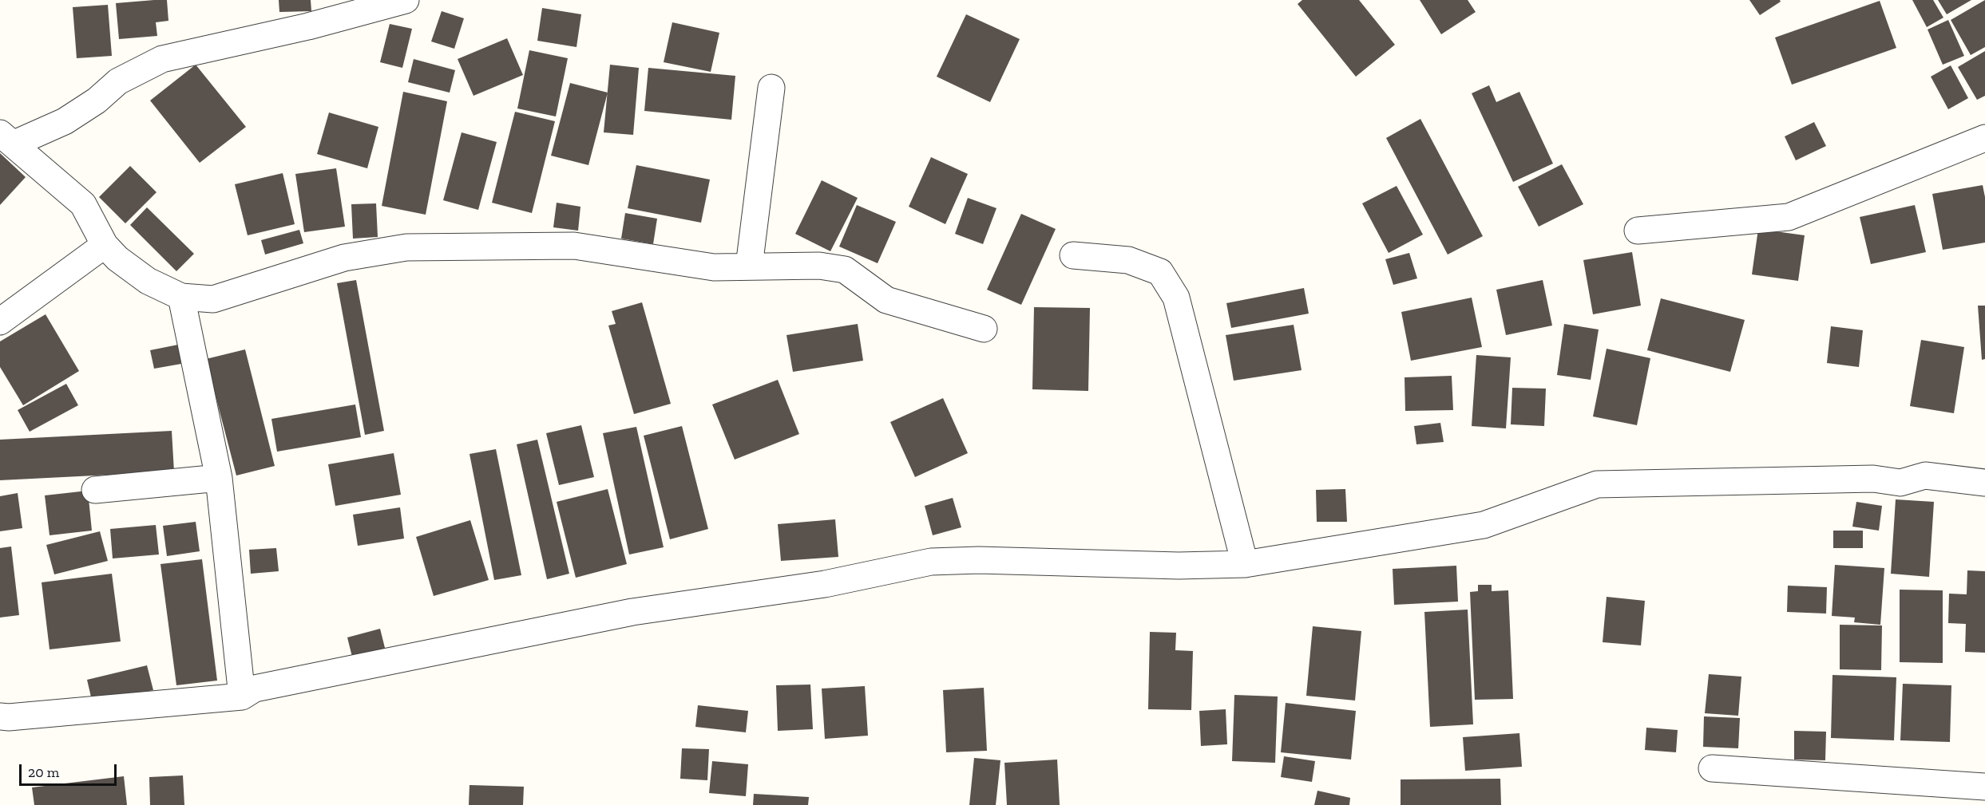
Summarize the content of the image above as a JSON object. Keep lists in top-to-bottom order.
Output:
{
  "scale_bar": "20 m"
}
